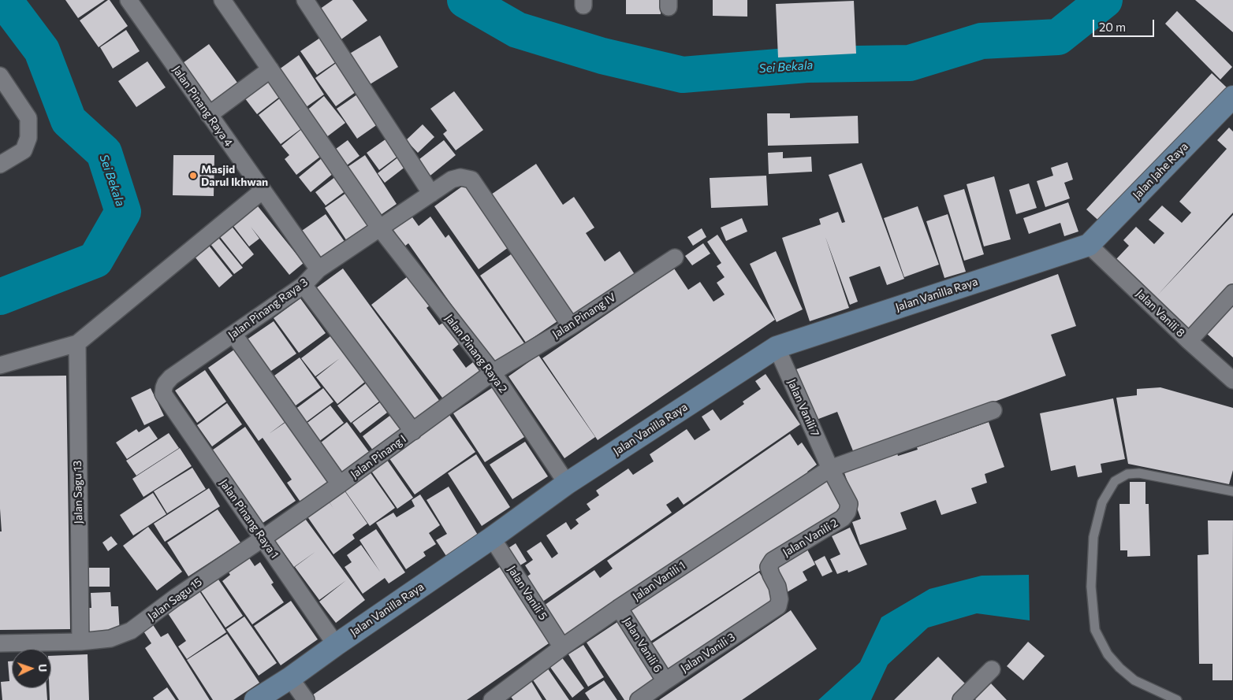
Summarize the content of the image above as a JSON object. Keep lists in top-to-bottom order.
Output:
{
  "streets": {
    "street": [
      "Jalan Pinang Raya 4",
      "Jalan Jahe Raya",
      "Jalan Vanilla Raya",
      "Jalan Pinang Raya 3",
      "Jalan Vanili 8",
      "Jalan Pinang IV",
      "Jalan Pinang Raya 2",
      "Jalan Vanili 7",
      "Jalan Pinang I",
      "Jalan Sagu 13",
      "Jalan Pinang Raya 1",
      "Jalan Vanili 2",
      "Jalan Vanili 1",
      "Jalan Vanili 5",
      "Jalan Sagu 15",
      "Jalan Vanili 6",
      "Jalan Vanili 3"
    ]
  },
  "crossings": [
    ["Jalan Pinang Raya 4", "Jalan Pinang Raya 3"],
    ["Jalan Jahe Raya", "Jalan Vanilla Raya"],
    ["Jalan Jahe Raya", "Jalan Vanili 8"],
    ["Jalan Vanilla Raya", "Jalan Vanili 8"],
    ["Jalan Vanilla Raya", "Jalan Pinang Raya 2"],
    ["Jalan Vanilla Raya", "Jalan Vanili 7"],
    ["Jalan Vanilla Raya", "Jalan Pinang Raya 1"],
    ["Jalan Vanilla Raya", "Jalan Vanili 5"],
    ["Jalan Pinang Raya 3", "Jalan Pinang IV"],
    ["Jalan Pinang Raya 3", "Jalan Pinang Raya 2"],
    ["Jalan Pinang Raya 3", "Jalan Pinang Raya 1"],
    ["Jalan Pinang IV", "Jalan Pinang Raya 2"],
    ["Jalan Pinang IV", "Jalan Pinang I"],
    ["Jalan Pinang Raya 2", "Jalan Pinang I"],
    ["Jalan Vanili 7", "Jalan Vanili 2"],
    ["Jalan Vanili 7", "Jalan Vanili 1"],
    ["Jalan Pinang I", "Jalan Pinang Raya 1"],
    ["Jalan Pinang I", "Jalan Sagu 15"],
    ["Jalan Sagu 13", "Jalan Sagu 15"],
    ["Jalan Pinang Raya 1", "Jalan Sagu 15"],
    ["Jalan Vanili 2", "Jalan Vanili 1"],
    ["Jalan Vanili 2", "Jalan Vanili 3"],
    ["Jalan Vanili 1", "Jalan Vanili 5"],
    ["Jalan Vanili 1", "Jalan Vanili 6"],
    ["Jalan Vanili 6", "Jalan Vanili 3"]
  ],
  "water": ["Sei Bekala"],
  "places": ["Masjid Darul Ikhwan"],
  "scale_bar": "20 m",
  "north": "right"
}
